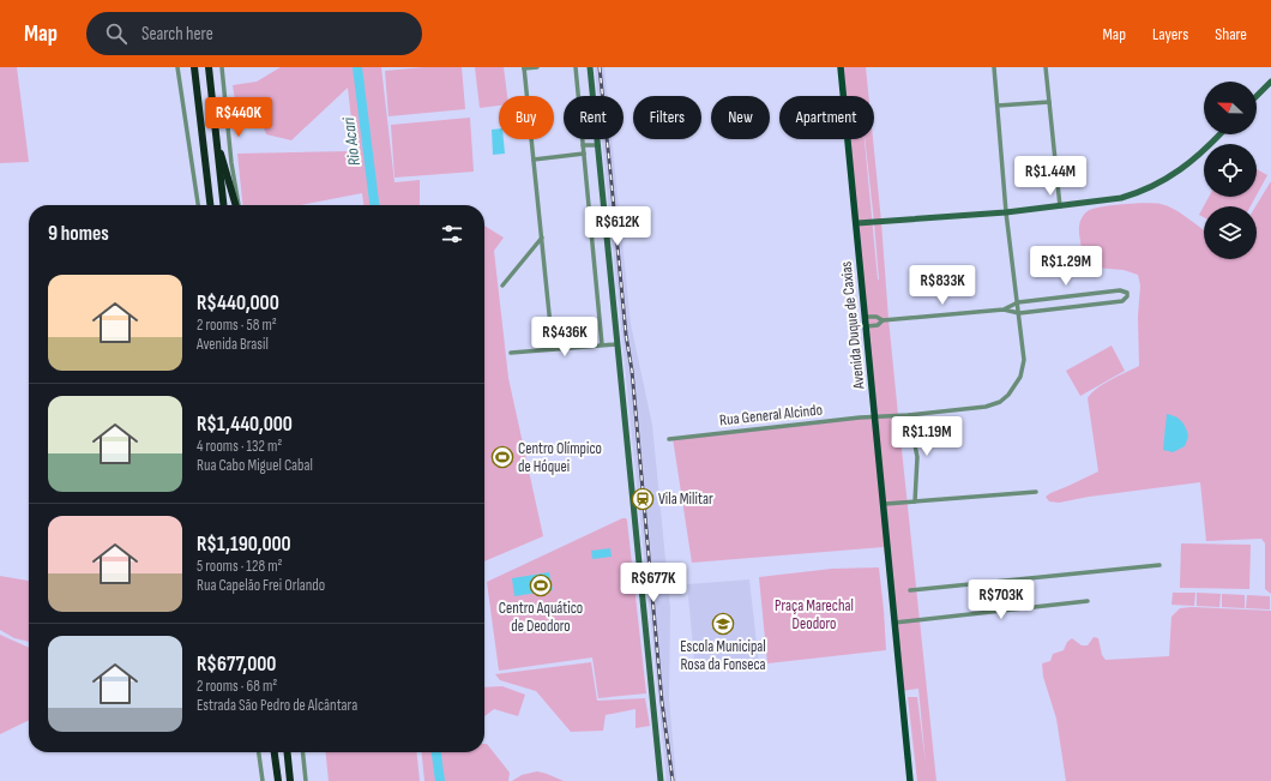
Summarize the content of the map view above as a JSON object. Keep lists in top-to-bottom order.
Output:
{
  "streets": {
    "main road": ["Avenida Duque de Caxias"],
    "street": ["Rua General Alcindo"]
  },
  "crossings": [
    ["Avenida Duque de Caxias", "Rua General Alcindo"]
  ],
  "water": ["Rio Acari"],
  "parks": ["Praça Marechal Deodoro"],
  "places": {
    "sports": ["Centro Olímpico de Hóquei", "Centro Aquático de Deodoro"],
    "station": ["Vila Militar"],
    "school or university": ["Escola Municipal Rosa da Fonseca"]
  },
  "north": "left",
  "page": {
    "header": "Map",
    "search": "Search here",
    "nav": ["Map", "Layers", "Share"],
    "chip": [
      "Buy",
      "Rent",
      "Filters",
      "New",
      "Apartment"
    ],
    "price": [
      "R$440K",
      "R$1.44M",
      "R$612K",
      "R$1.29M",
      "R$833K",
      "R$436K",
      "R$1.19M",
      "R$677K",
      "R$703K"
    ],
    "heading": "9 homes",
    "list": [
      {
        "name": "R$440,000",
        "note": "2 rooms · 58 m² · Avenida Brasil"
      },
      {
        "name": "R$1,440,000",
        "note": "4 rooms · 132 m² · Rua Cabo Miguel Cabal"
      },
      {
        "name": "R$1,190,000",
        "note": "5 rooms · 128 m² · Rua Capelão Frei Orlando"
      },
      {
        "name": "R$677,000",
        "note": "2 rooms · 68 m² · Estrada São Pedro de Alcântara"
      }
    ]
  }
}
